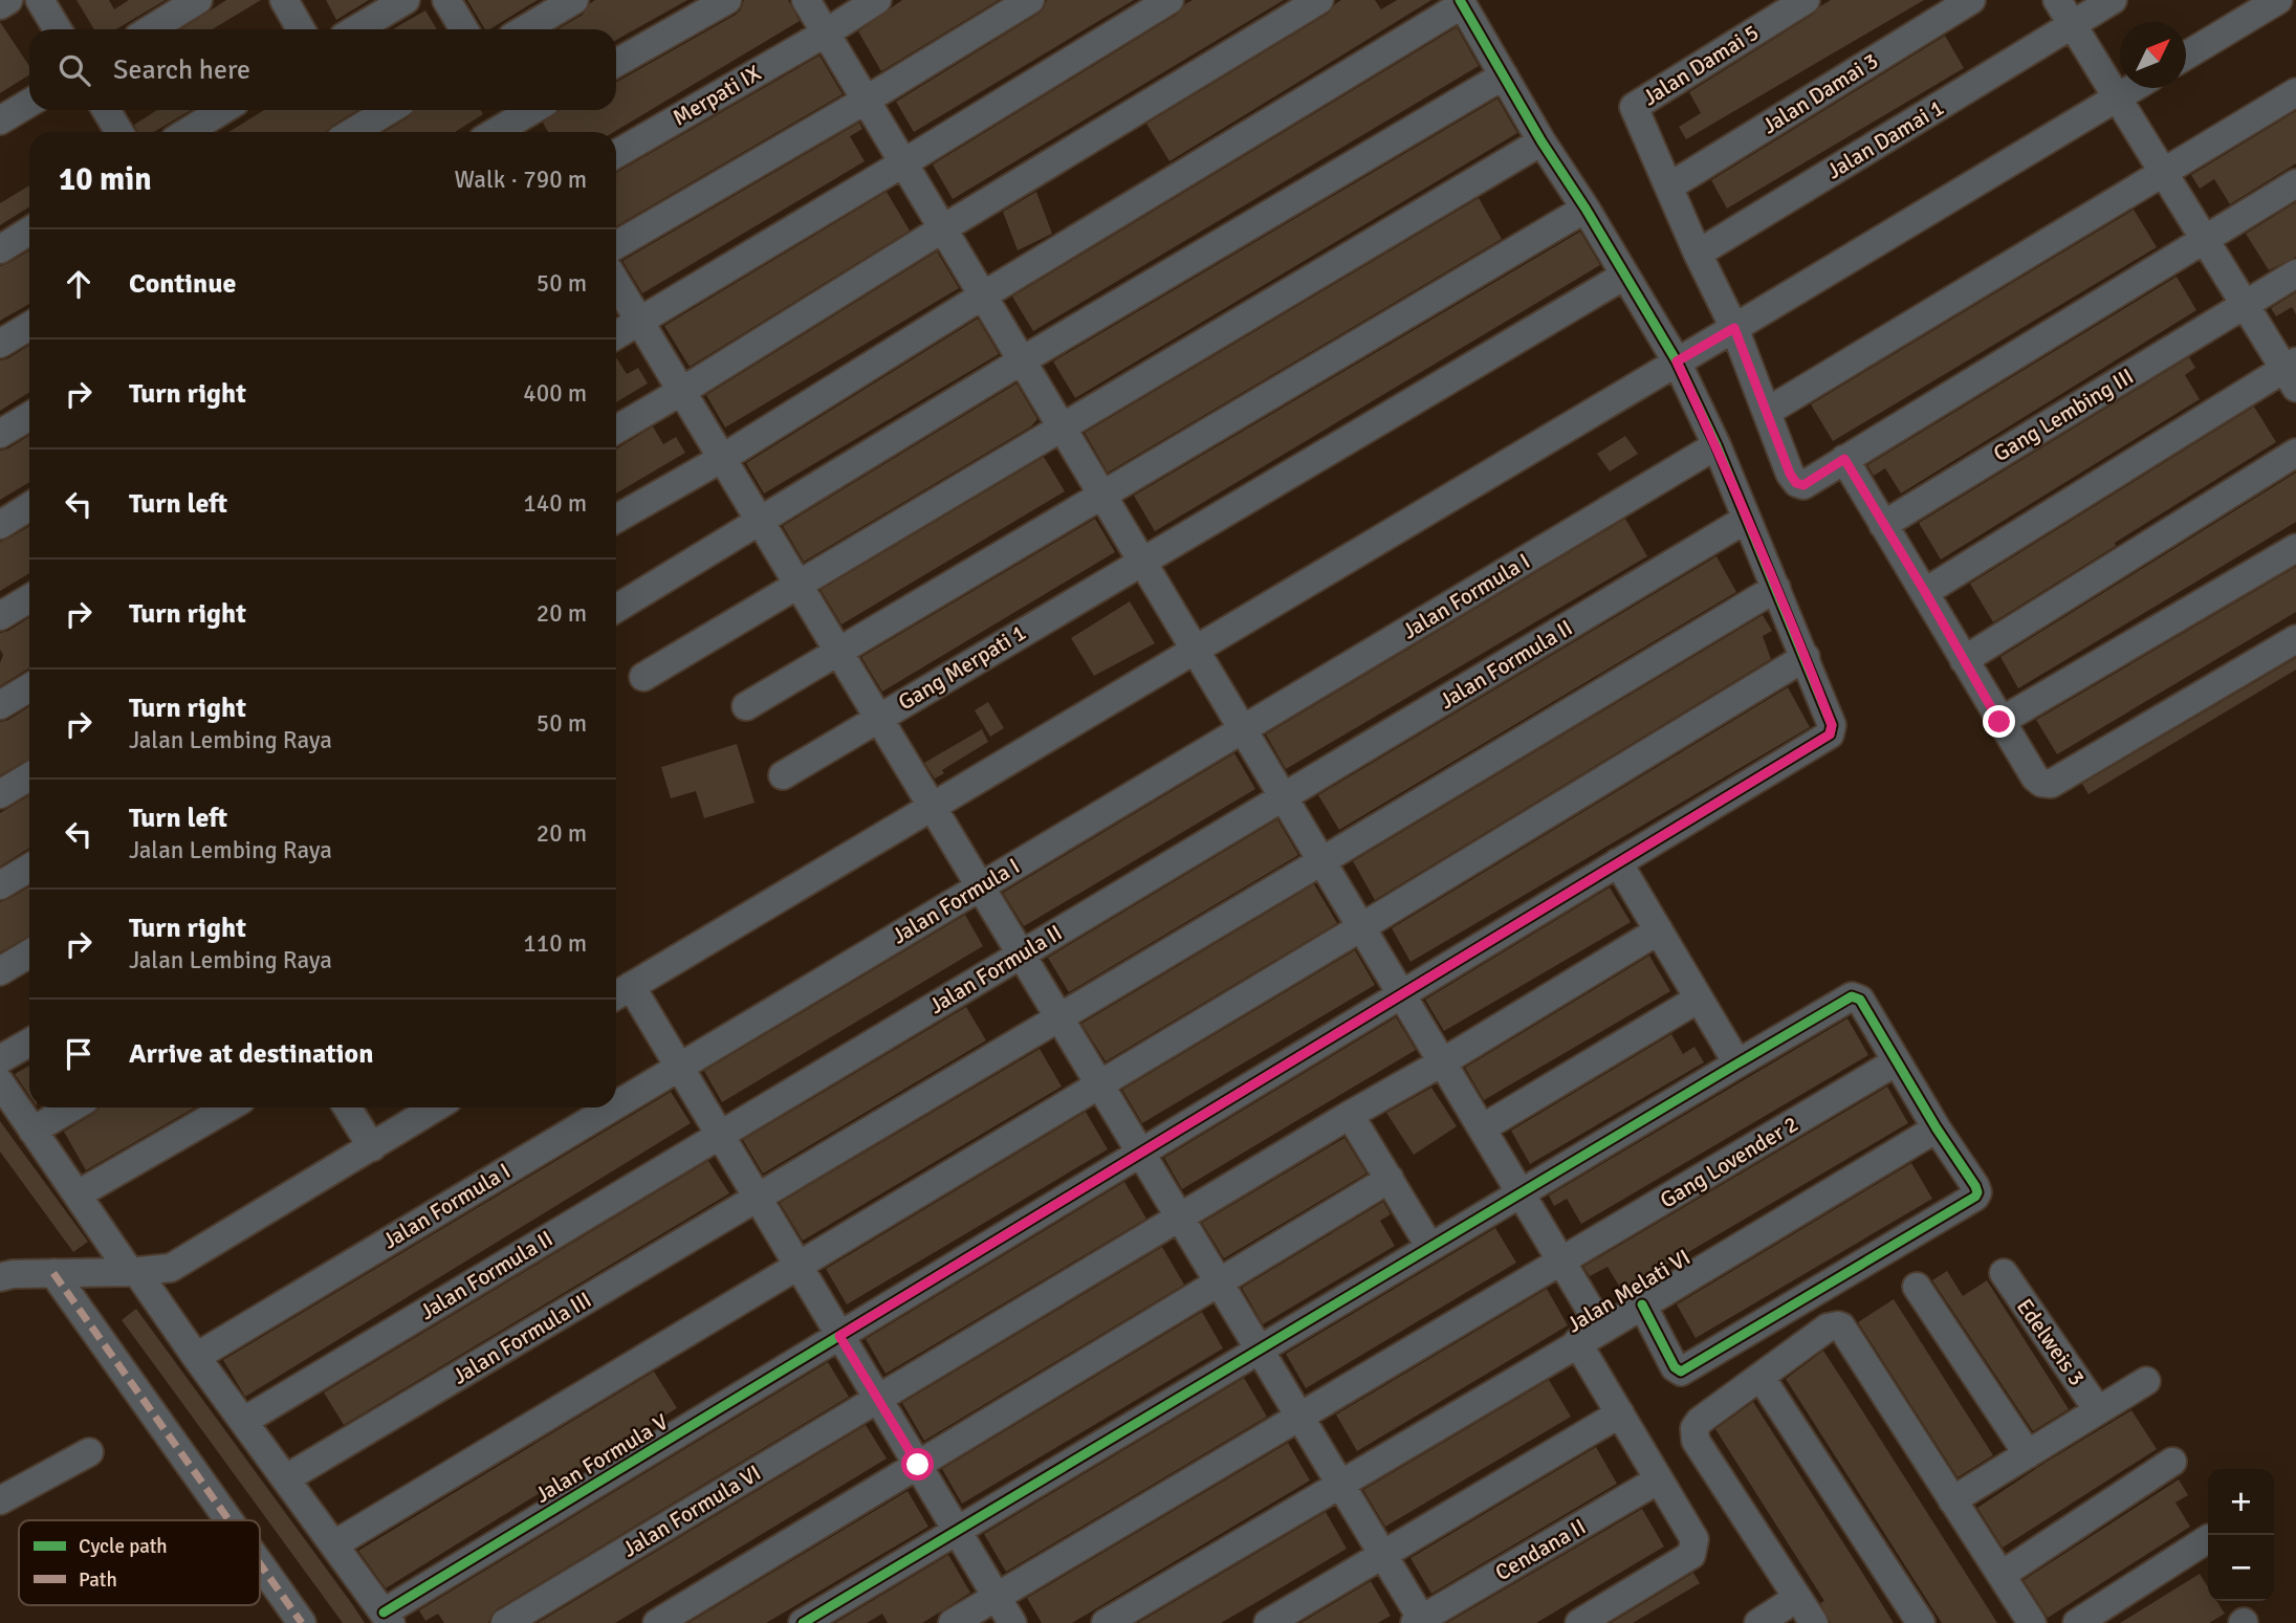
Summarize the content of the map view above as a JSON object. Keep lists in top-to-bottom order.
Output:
{
  "streets": {
    "street": [
      "Jalan Damai 5",
      "Jalan Damai 3",
      "Merpati IX",
      "Jalan Damai 1",
      "Gang Lembing III",
      "Jalan Formula I",
      "Jalan Formula II",
      "Gang Merpati 1",
      "Gang Lovender 2",
      "Jalan Melati VI",
      "Jalan Formula III",
      "Edelweis 3",
      "Jalan Formula V",
      "Jalan Formula VI",
      "Cendana II"
    ]
  },
  "crossings": [
    ["Jalan Damai 5", "Jalan Damai 3"]
  ],
  "legend": ["Cycle path", "Path"],
  "north": "top right",
  "page": {
    "search": "Search here",
    "heading": ["10 min", "Walk · 790 m"],
    "list": [
      ["Continue", "50 m"],
      ["Turn right", "400 m"],
      ["Turn left", "140 m"],
      ["Turn right", "20 m"],
      ["Turn right", "Jalan Lembing Raya", "50 m"],
      ["Turn left", "Jalan Lembing Raya", "20 m"],
      ["Turn right", "Jalan Lembing Raya", "110 m"],
      "Arrive at destination"
    ],
    "map_buttons": ["+", "−"]
  }
}
